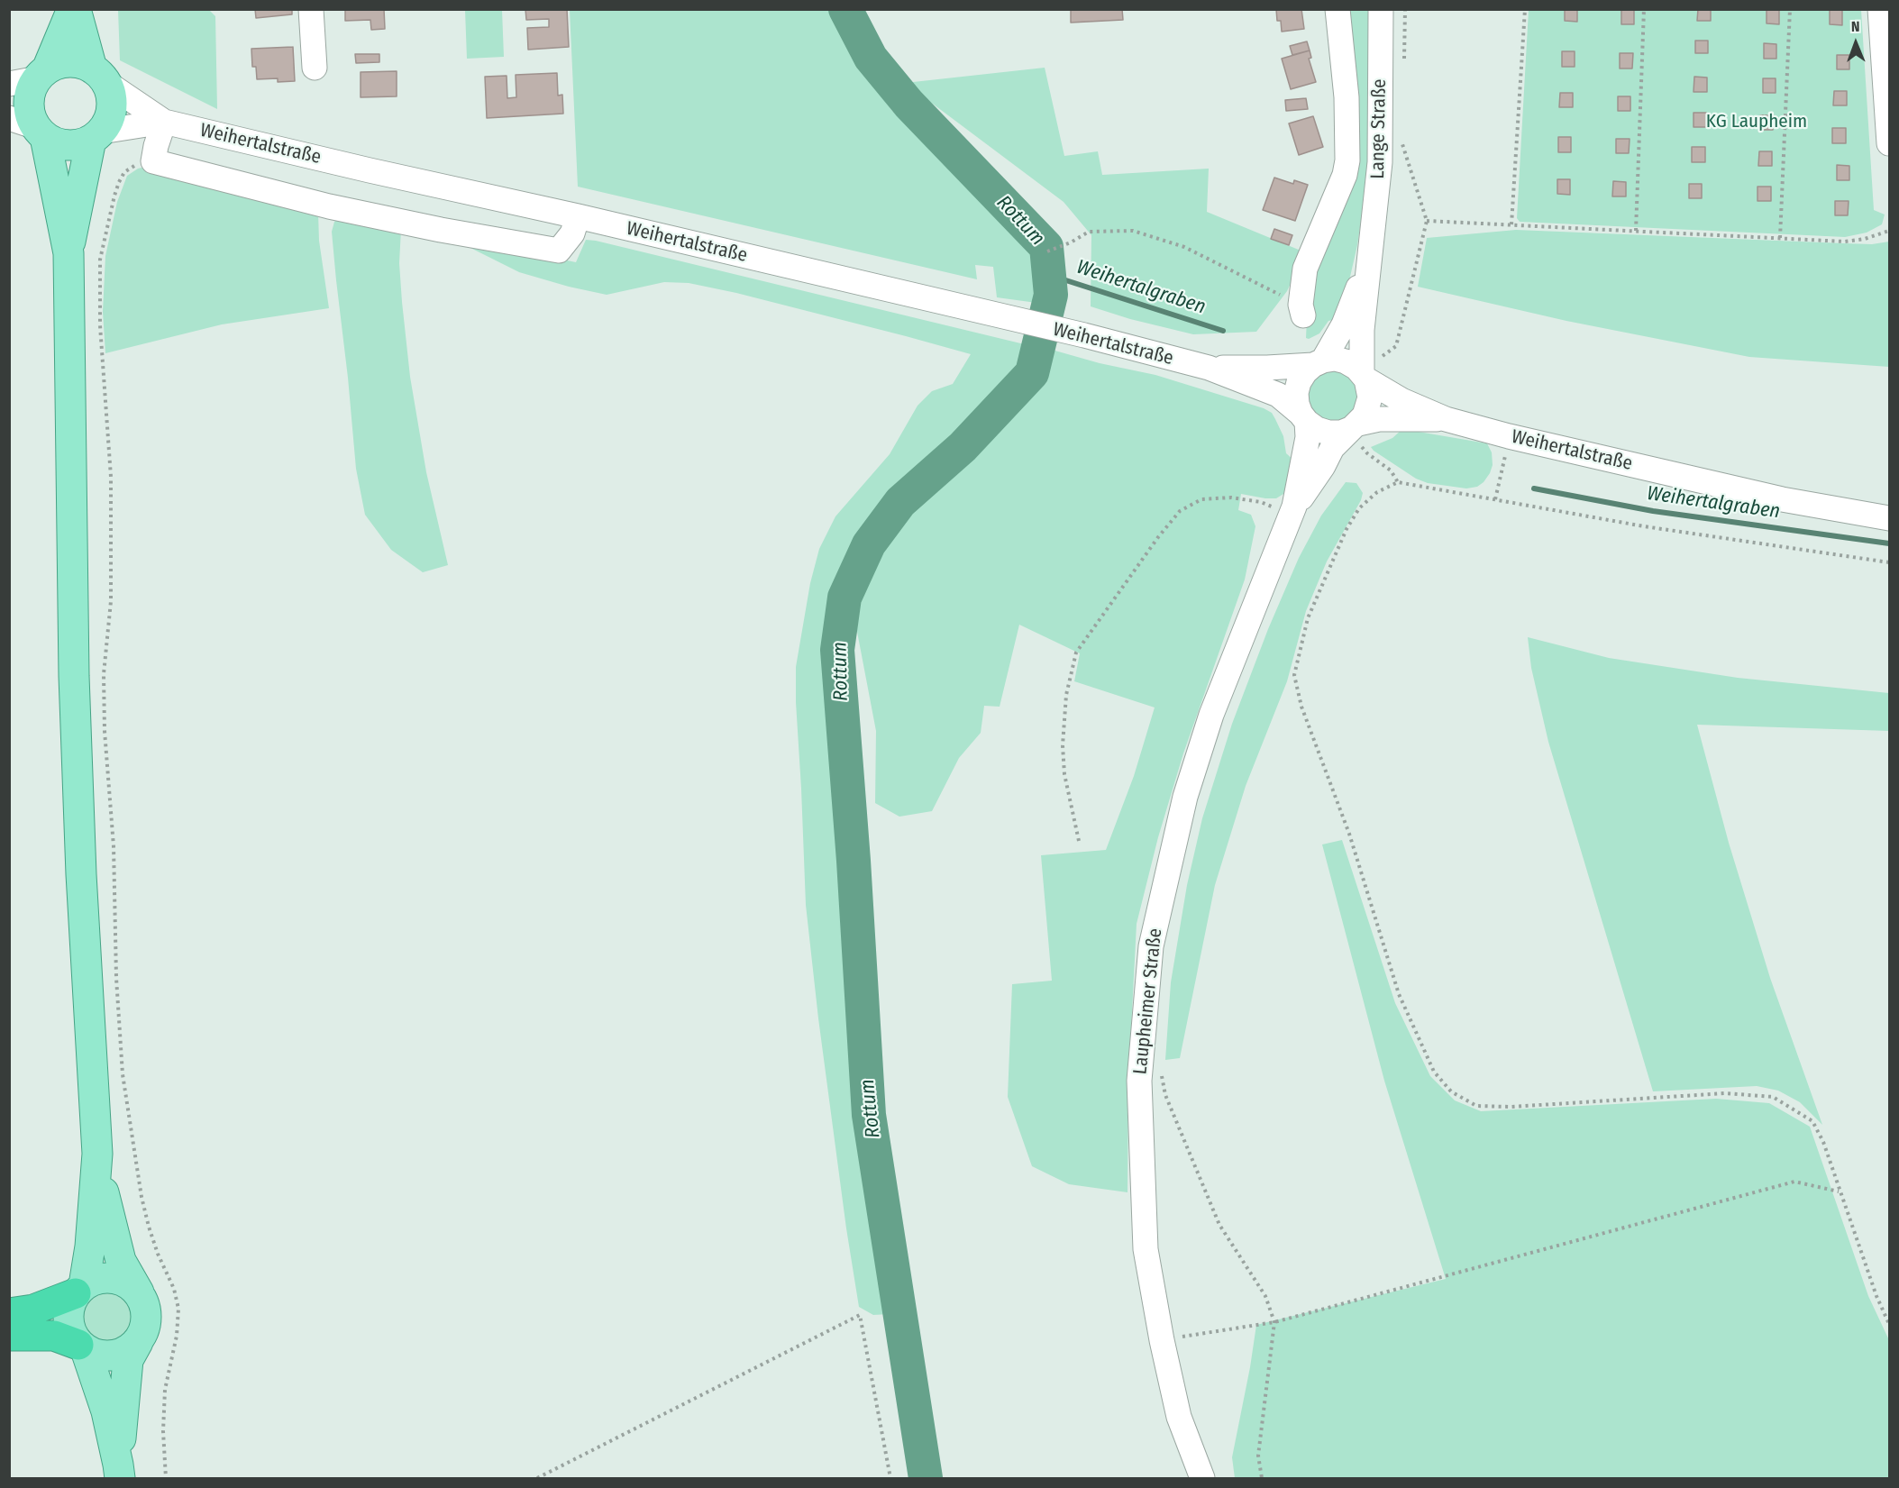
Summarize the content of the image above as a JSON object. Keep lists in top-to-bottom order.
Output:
{
  "streets": {
    "street": ["Lange Straße", "Weihertalstraße", "Laupheimer Straße"]
  },
  "crossings": [
    ["Lange Straße", "Weihertalstraße"],
    ["Lange Straße", "Laupheimer Straße"],
    ["Weihertalstraße", "Laupheimer Straße"]
  ],
  "water": ["Rottum", "Weihertalgraben"],
  "parks": ["KG Laupheim"],
  "north": "top"
}
